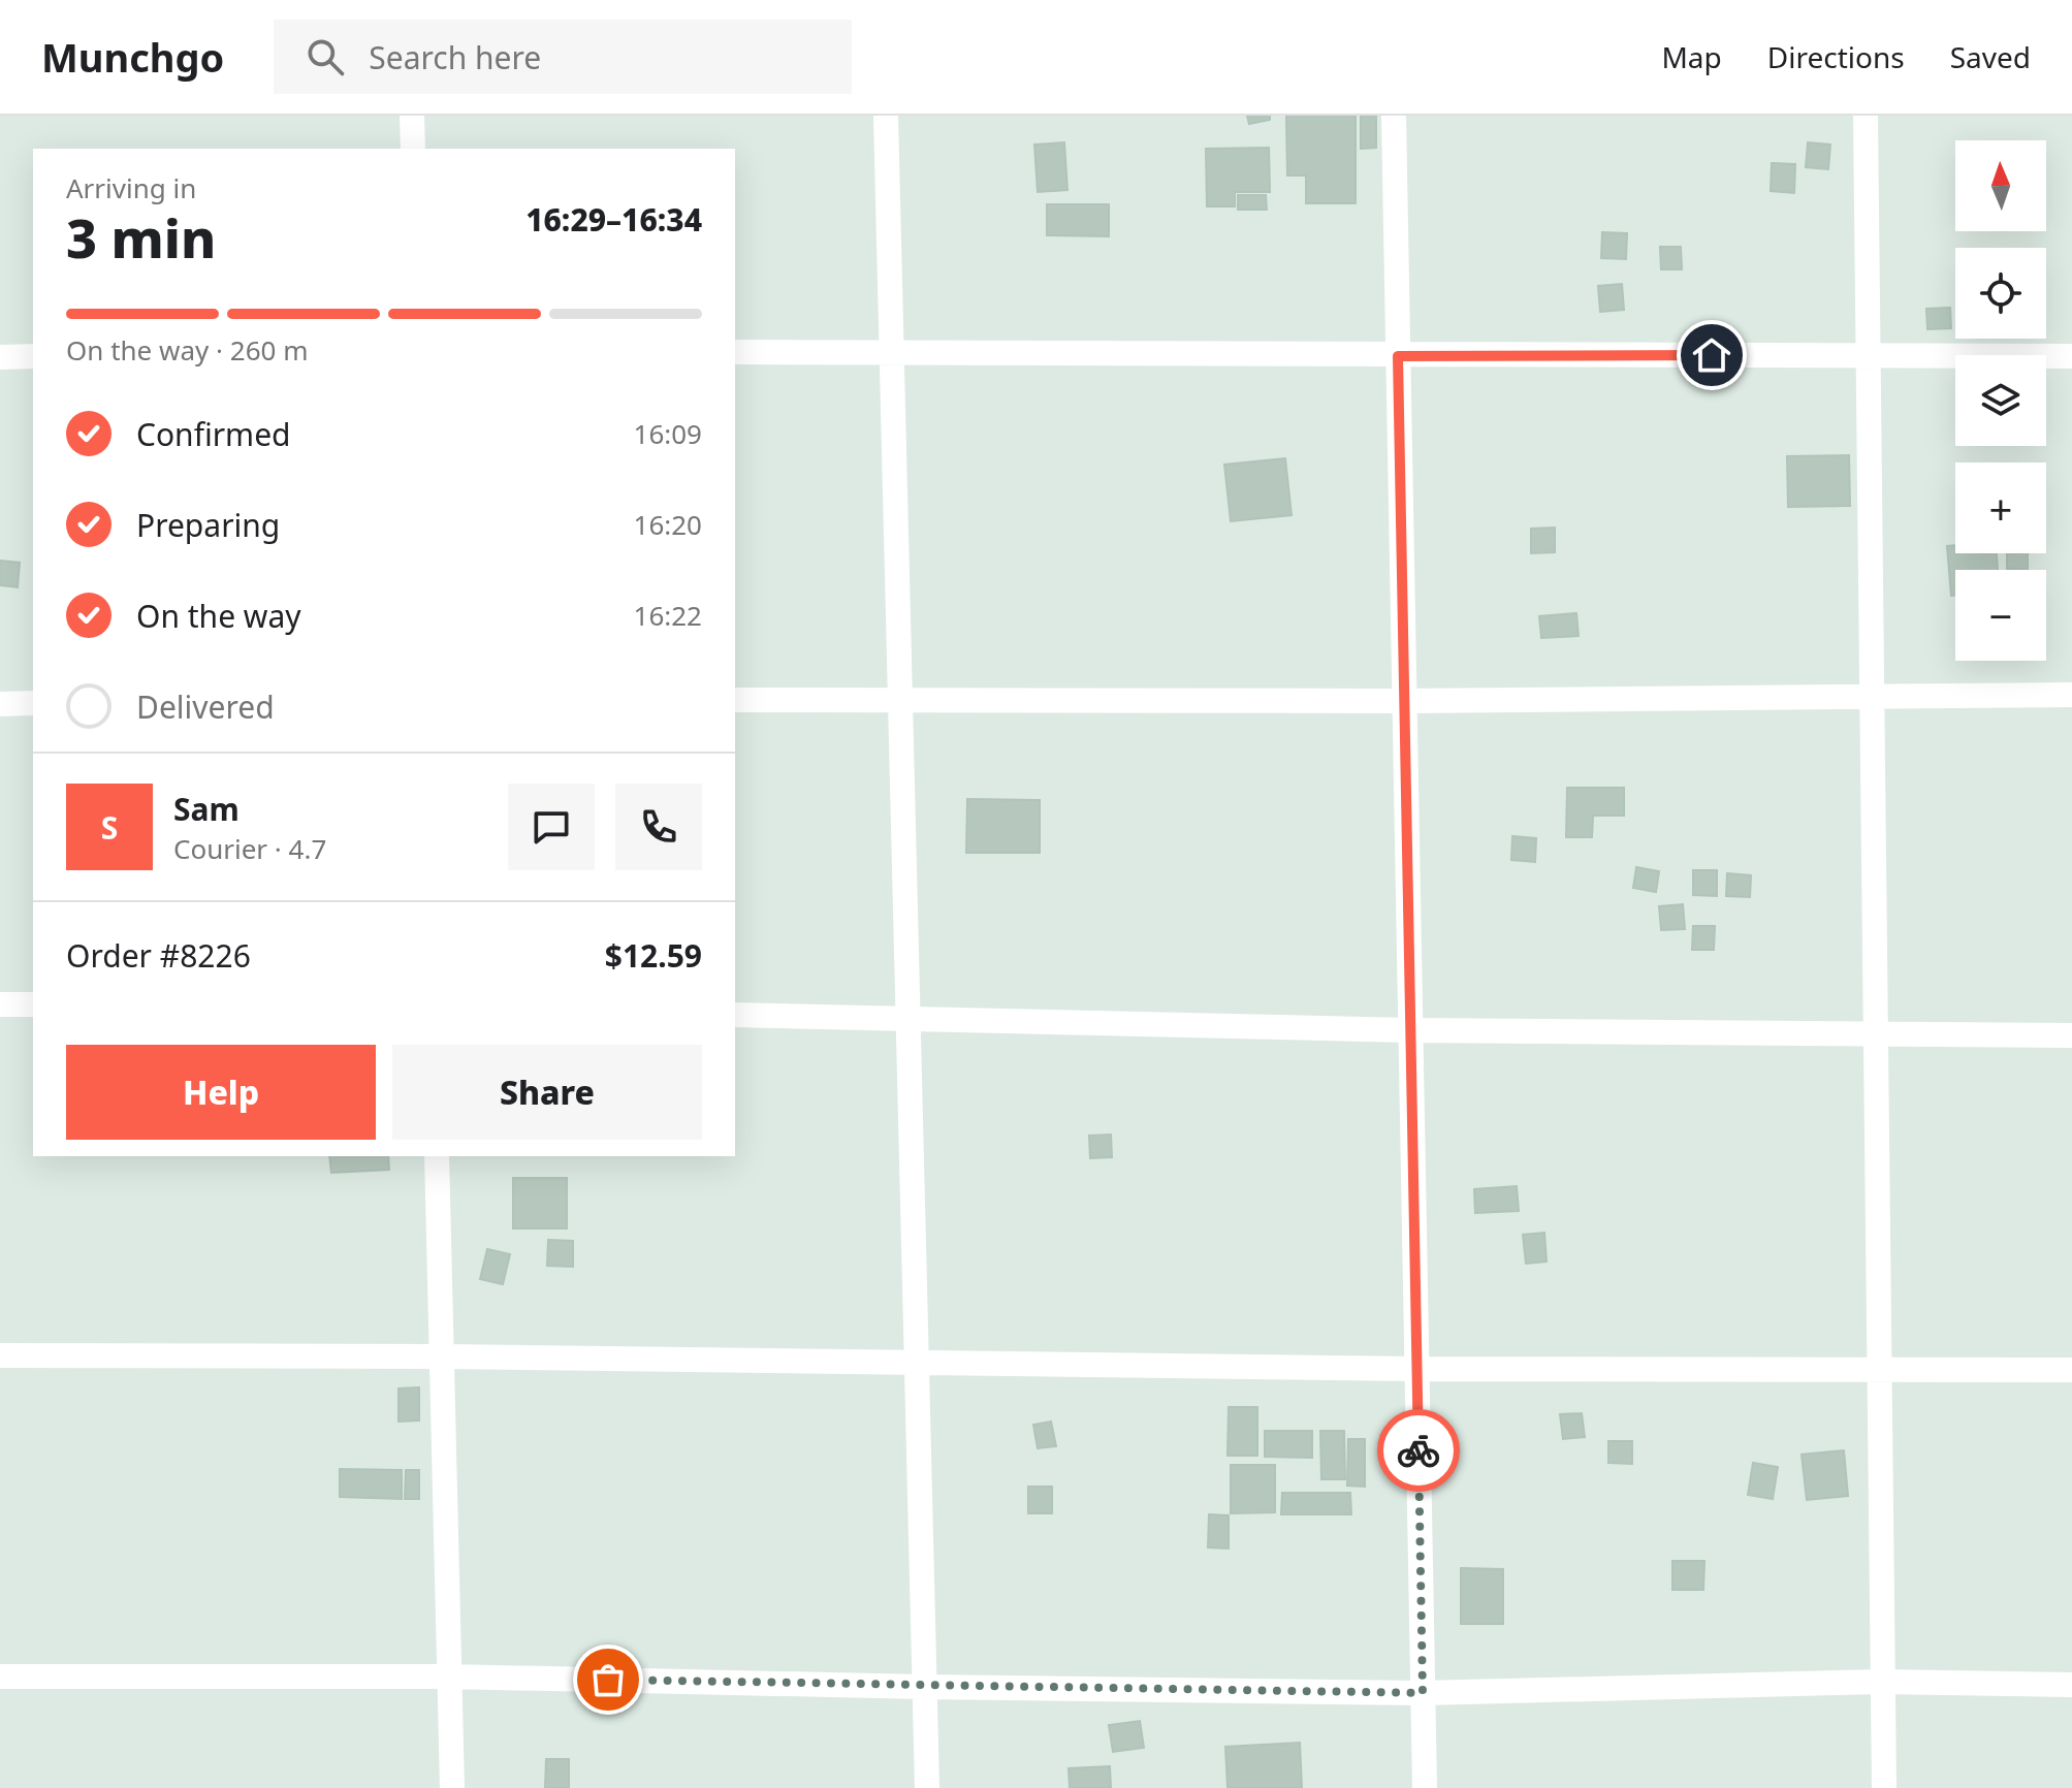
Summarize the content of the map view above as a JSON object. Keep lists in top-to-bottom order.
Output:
{
  "north": "top",
  "page": {
    "header": "Munchgo",
    "search": "Search here",
    "nav": ["Map", "Directions", "Saved"],
    "map_buttons": ["+", "−"],
    "heading": ["3 min", "Arriving in", "16:29–16:34"],
    "panel": [
      "Sam",
      "Courier · 4.7",
      "Order #8226",
      "$12.59"
    ],
    "bar": "On the way · 260 m",
    "list": [
      ["Confirmed", "16:09"],
      ["Preparing", "16:20"],
      ["On the way", "16:22"],
      "Delivered"
    ],
    "round": "S",
    "buttons": ["Help", "Share"]
  }
}
